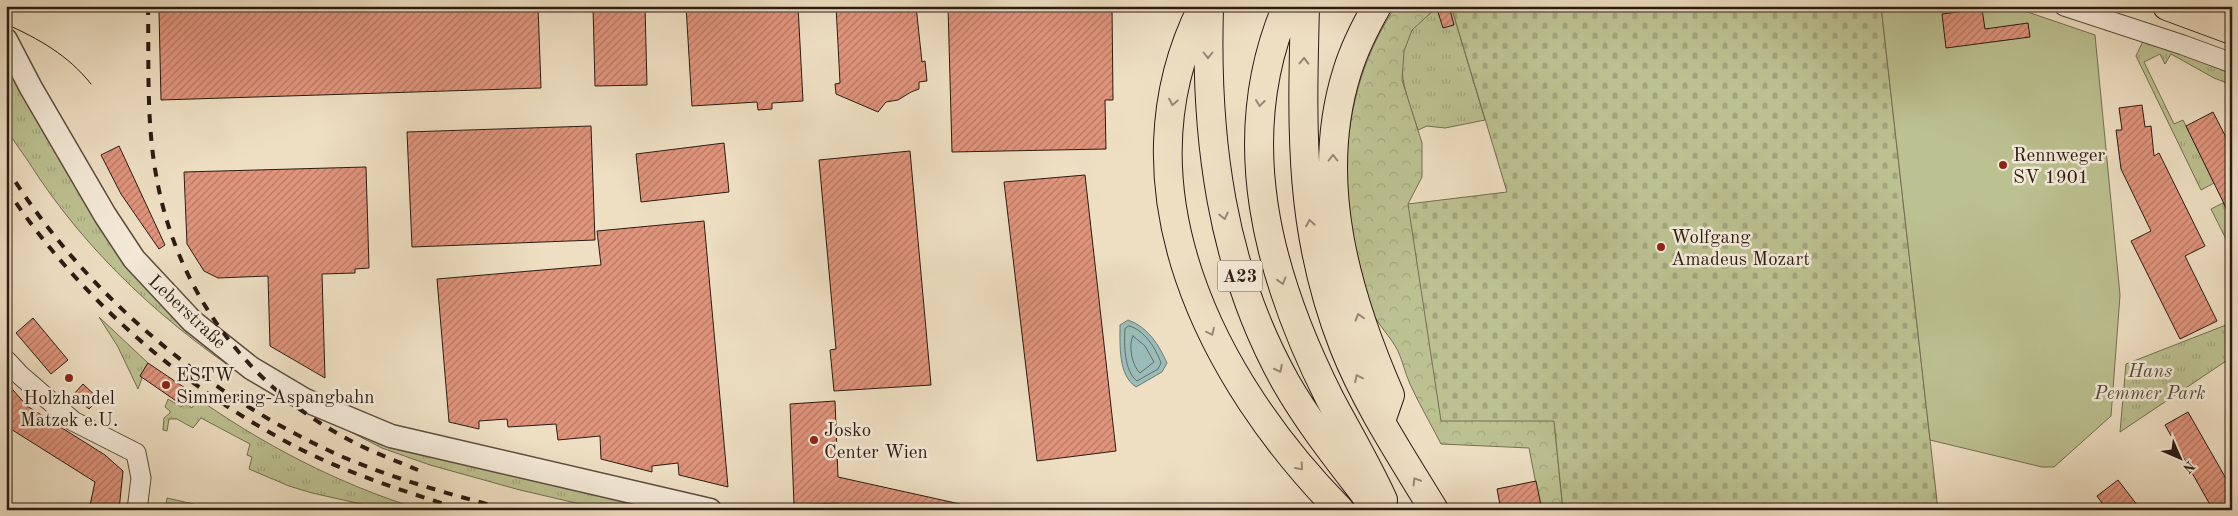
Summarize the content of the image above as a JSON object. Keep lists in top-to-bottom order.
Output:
{
  "streets": {
    "highway": ["A23"],
    "street": ["Leberstraße"]
  },
  "parks": ["Hans Pemmer Park"],
  "places": [
    "Rennweger SV 1901",
    "Wolfgang Amadeus Mozart",
    "Holzhandel Matzek e.U.",
    "ESTW Simmering-Aspangbahn",
    "Josko Center Wien"
  ],
  "north": "bottom right"
}
